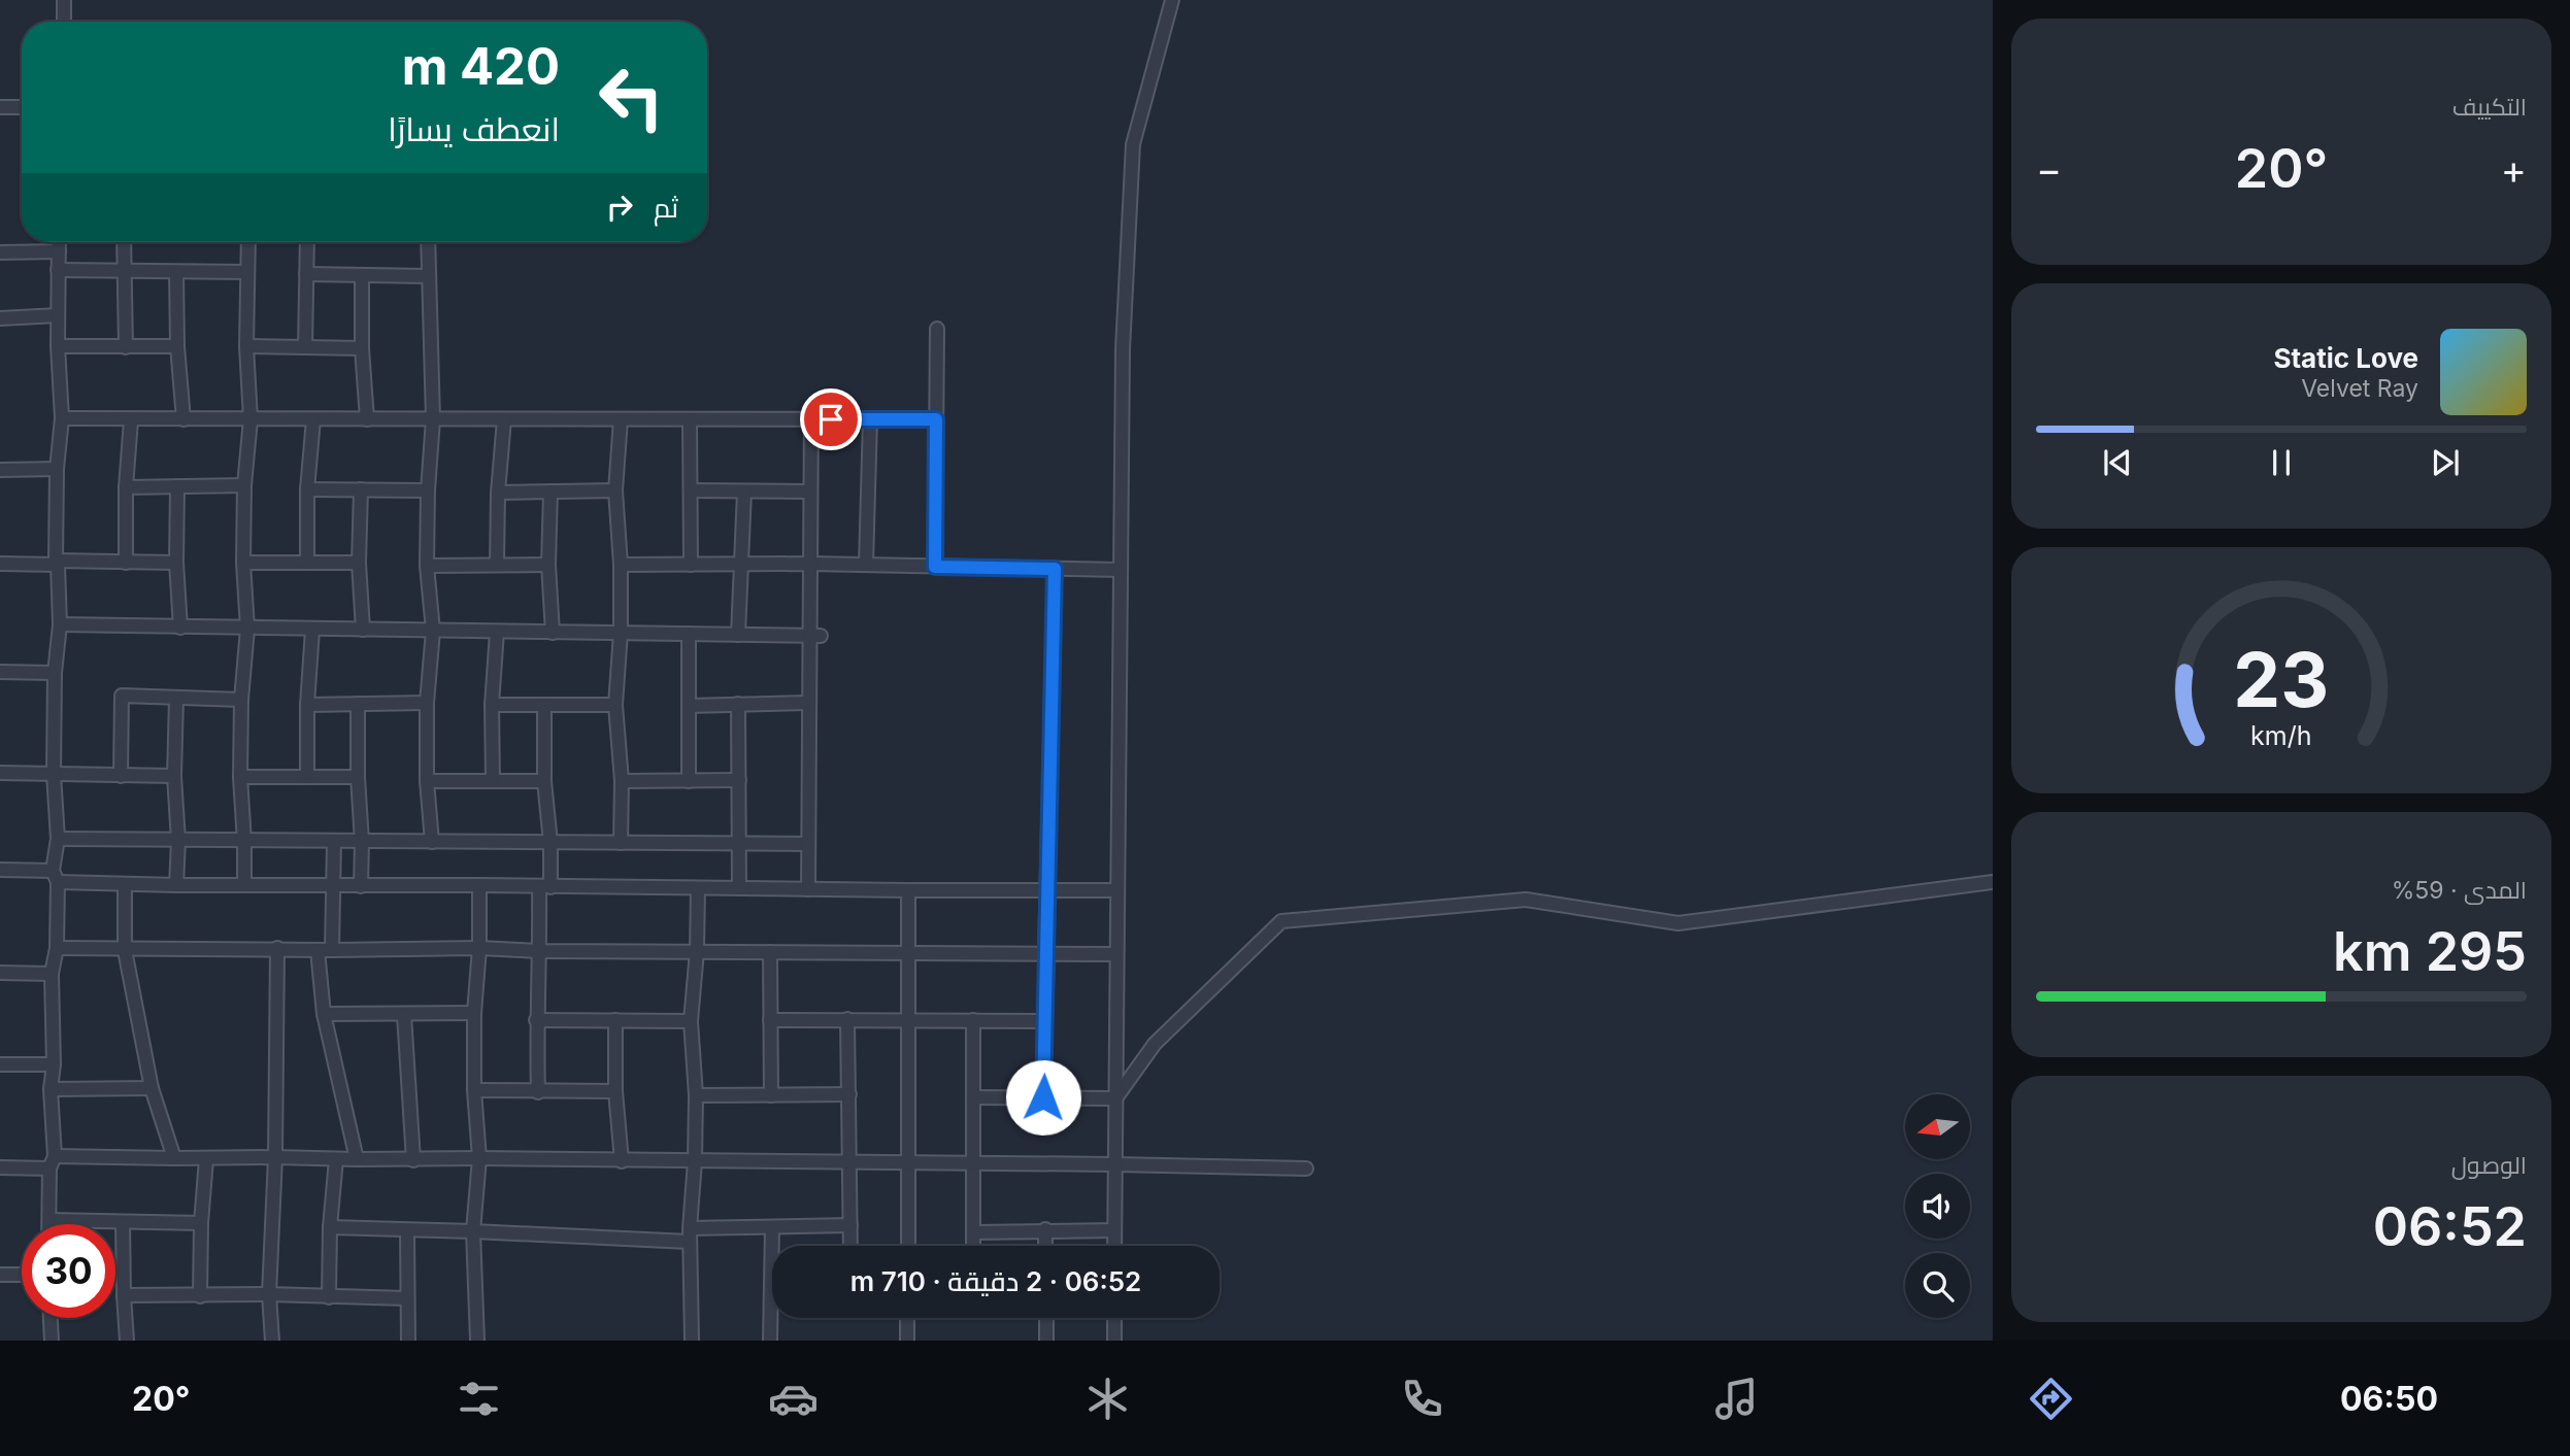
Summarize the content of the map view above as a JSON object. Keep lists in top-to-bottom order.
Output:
{
  "north": "left",
  "page": {
    "tile": [
      "التكييف",
      ["المدى · 59%", "295 km"],
      ["الوصول", "06:52"]
    ],
    "turn": ["420 m", "انعطف يسارًا"],
    "heat": ["−", "20°", "+"],
    "then": "ثم",
    "song": ["Static Love", "Velvet Ray"],
    "limit": "30",
    "trip": "06:52 · 2 دقيقة · 710 m",
    "tabs": ["06:50", "20°"],
    "gauge": ["23", "km/h"]
  }
}
